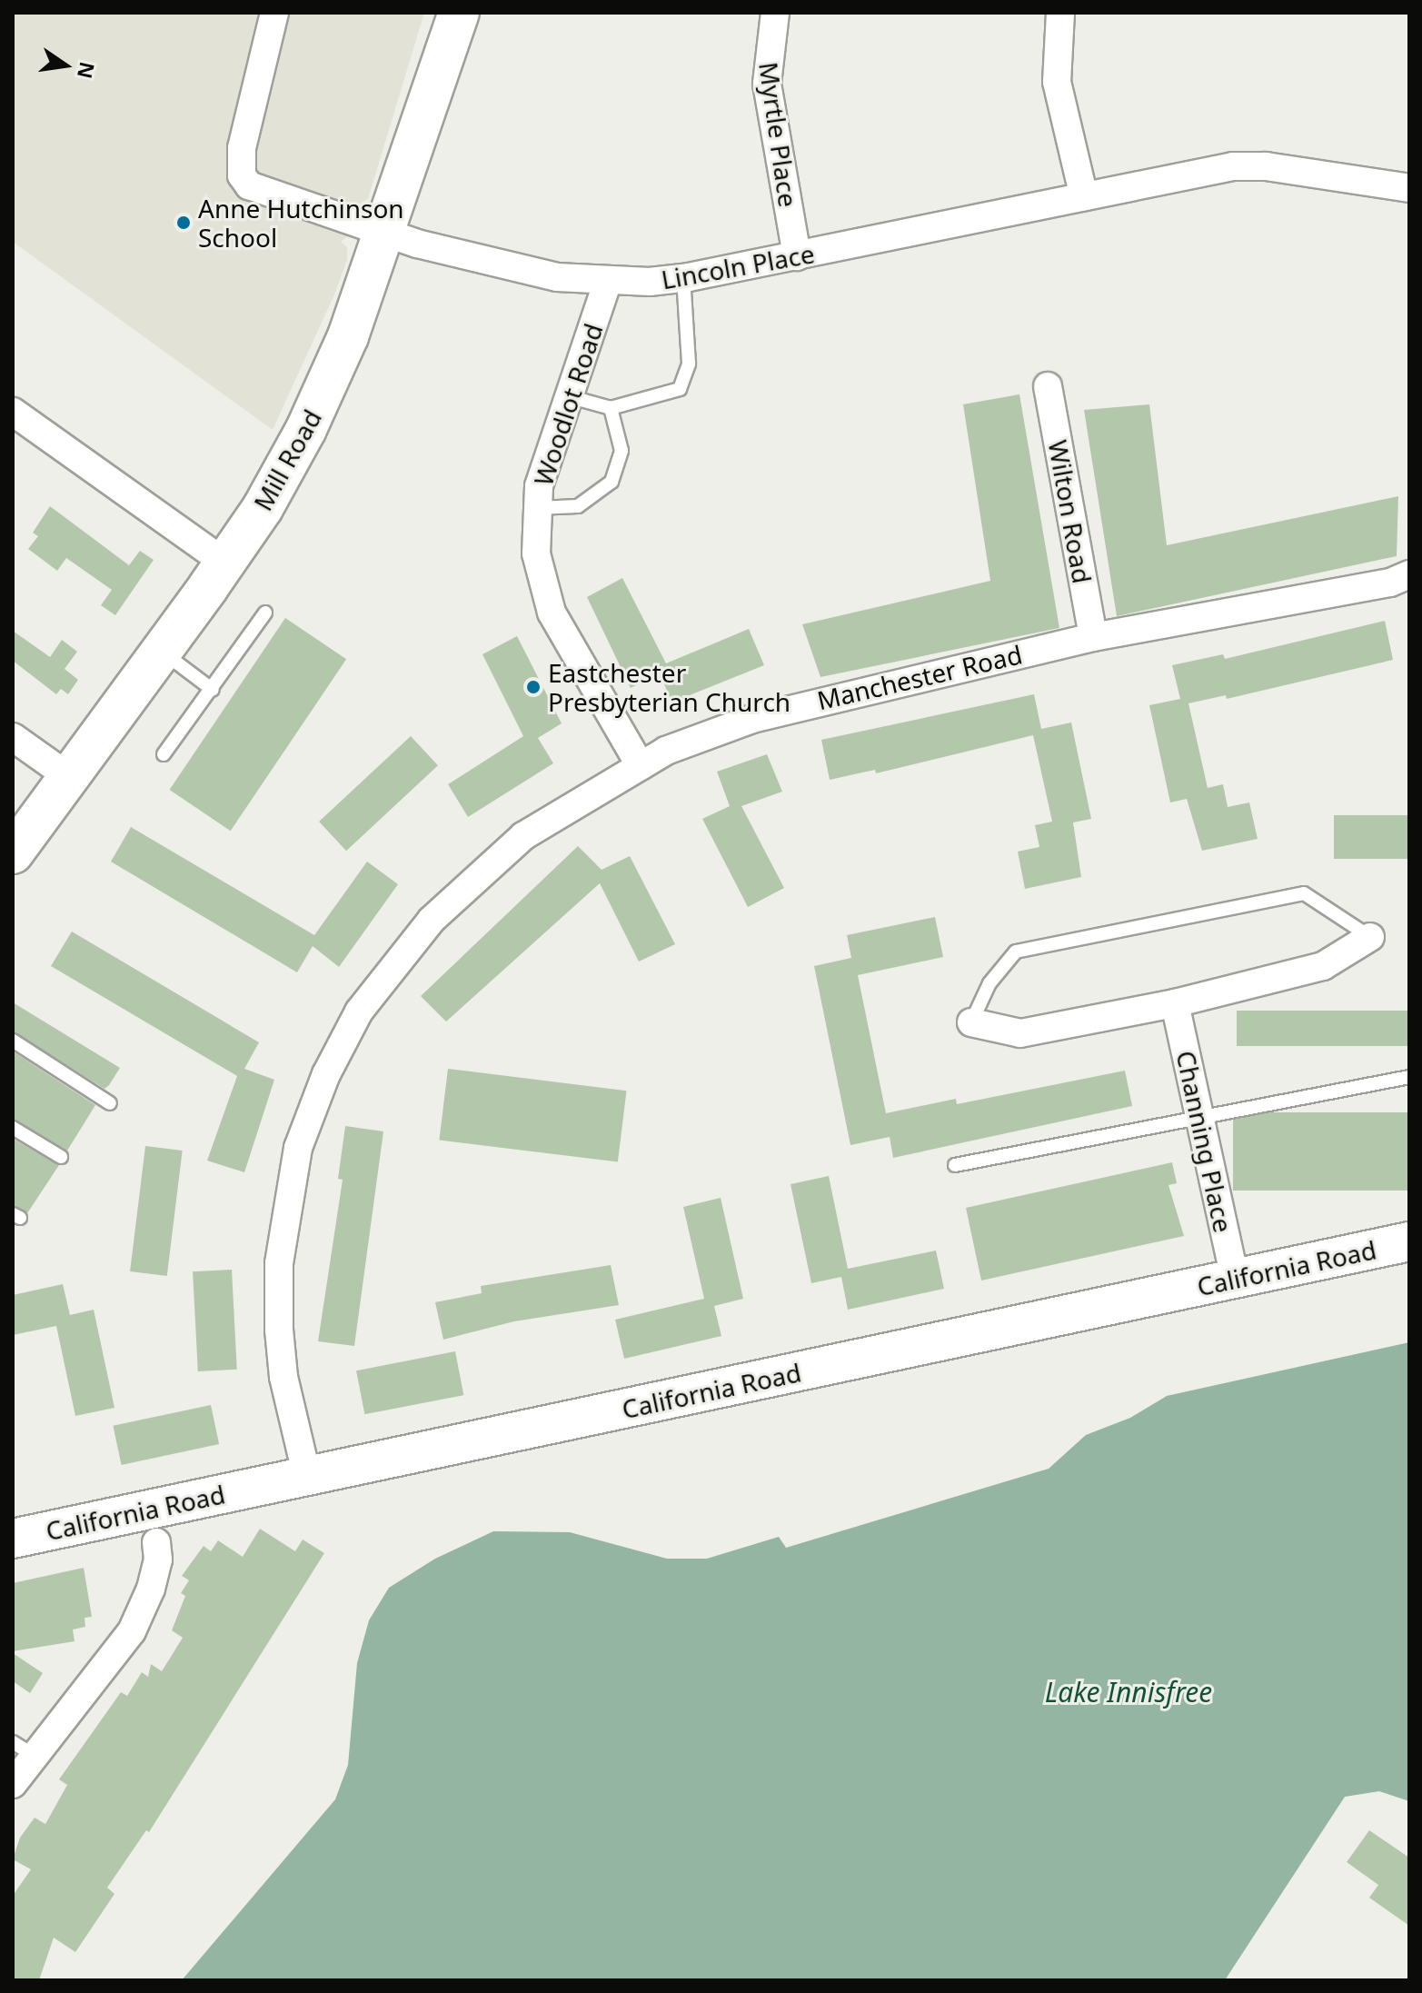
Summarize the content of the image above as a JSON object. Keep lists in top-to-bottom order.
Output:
{
  "streets": {
    "main road": ["Mill Road", "California Road"],
    "street": [
      "Myrtle Place",
      "Lincoln Place",
      "Woodlot Road",
      "Wilton Road",
      "Manchester Road",
      "Channing Place"
    ]
  },
  "crossings": [
    ["Myrtle Place", "Lincoln Place"],
    ["Lincoln Place", "Woodlot Road"],
    ["Lincoln Place", "Mill Road"],
    ["Woodlot Road", "Manchester Road"],
    ["Wilton Road", "Manchester Road"],
    ["Manchester Road", "California Road"],
    ["Channing Place", "California Road"]
  ],
  "water": ["Lake Innisfree"],
  "places": ["Anne Hutchinson School", "Eastchester Presbyterian Church"],
  "north": "right"
}
